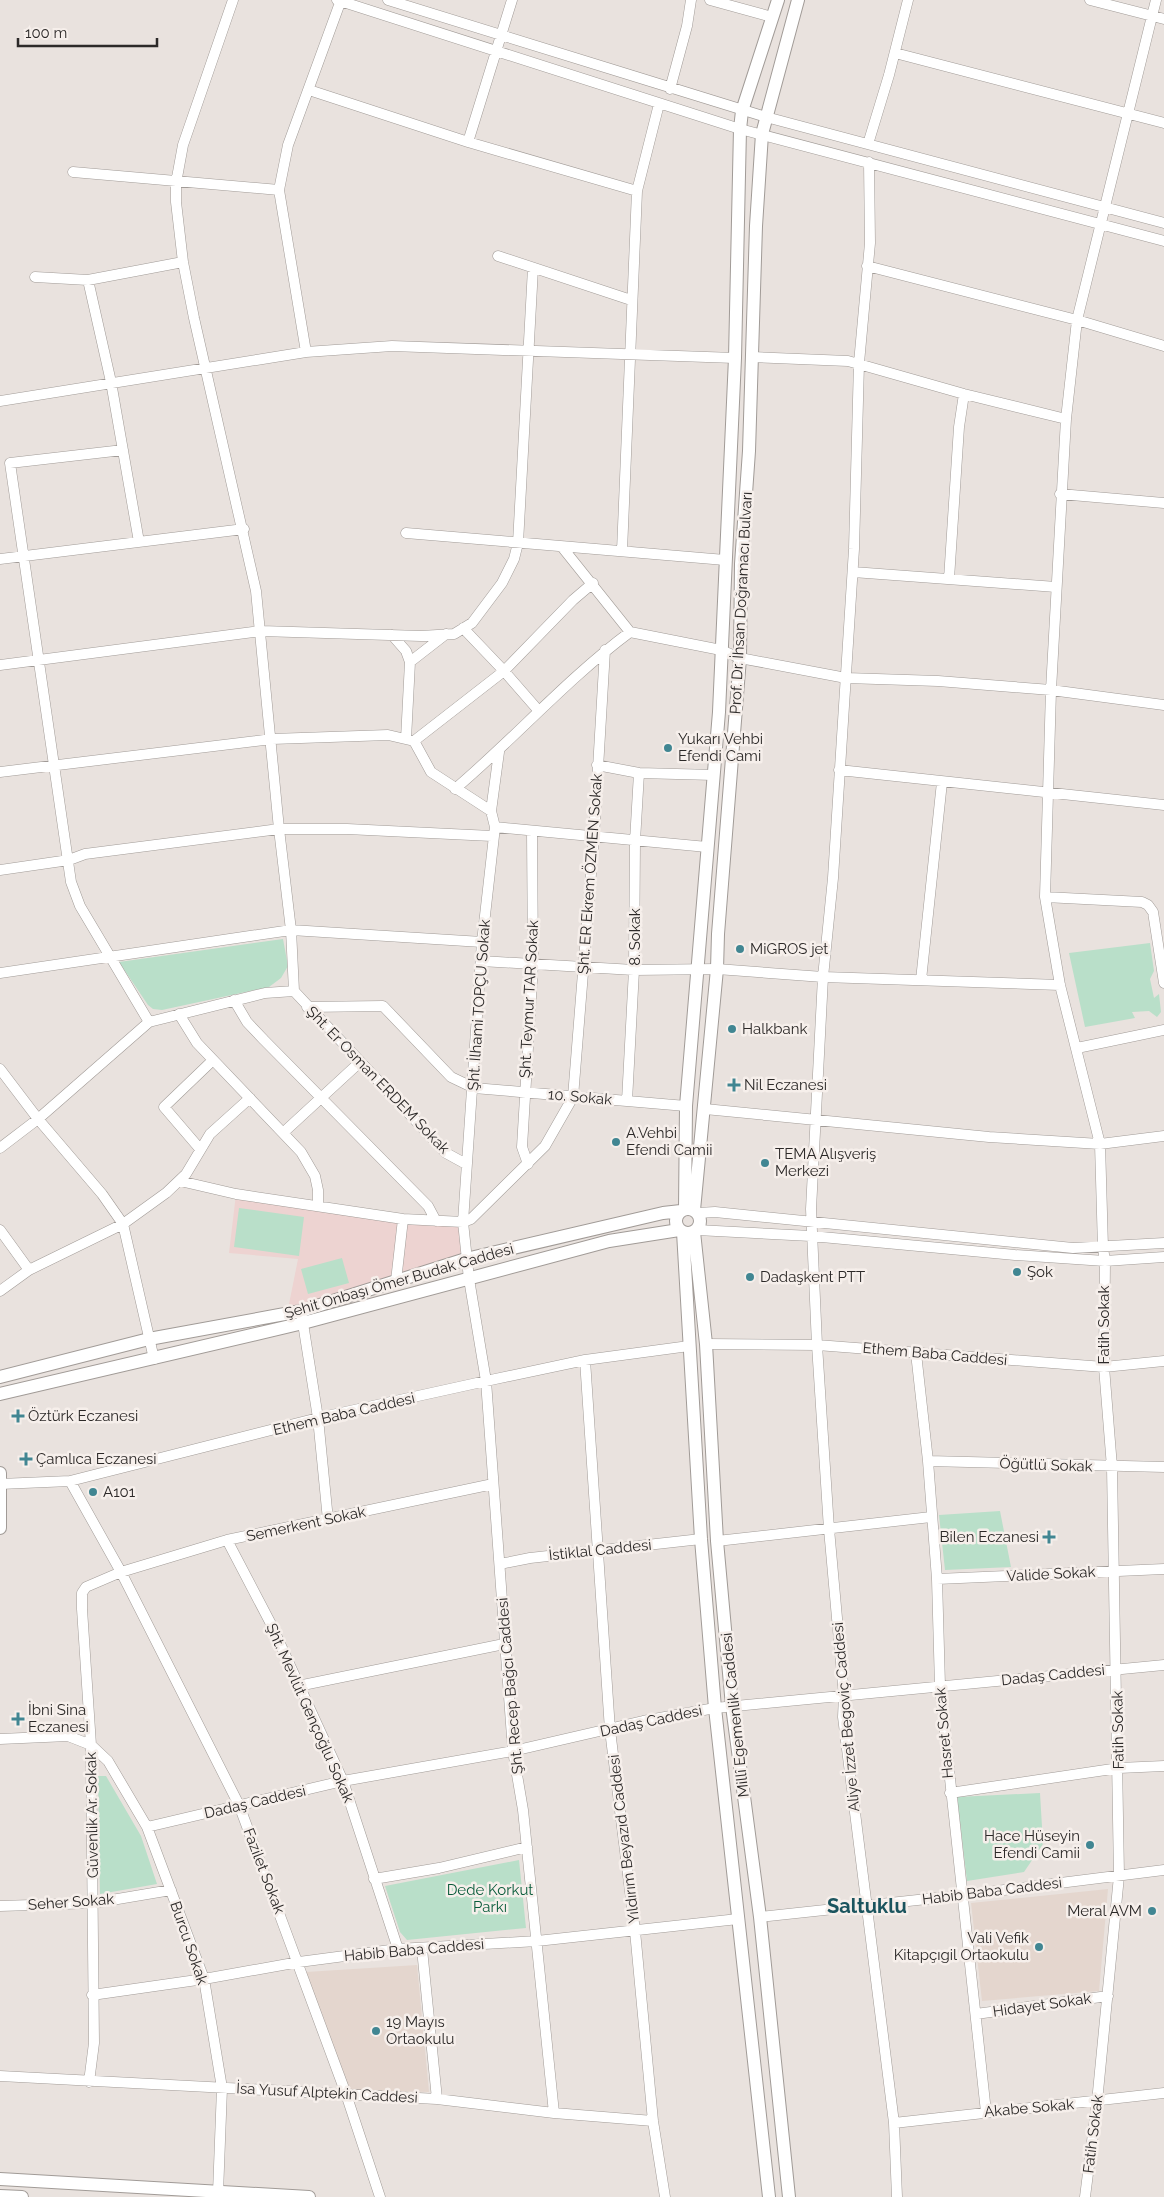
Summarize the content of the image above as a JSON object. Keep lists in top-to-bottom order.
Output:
{
  "streets": {
    "main road": ["Prof. Dr. İhsan Doğramacı Bulvarı", "Şehit Onbaşı Ömer Budak Caddesi", "Millî Egemenlik Caddesi"],
    "street": [
      "Şht. ER Ekrem ÖZMEN Sokak",
      "8. Sokak",
      "Şht. Teymur TAR Sokak",
      "Şht. İlhami TOPÇU Sokak",
      "Şht. Er Osman ERDEM Sokak",
      "10. Sokak",
      "Fatih Sokak",
      "Ethem Baba Caddesi",
      "Öğütlü Sokak",
      "Semerkent Sokak",
      "İstiklal Caddesi",
      "Valide Sokak",
      "Dadaş Caddesi",
      "Şht. Recep Bağcı Caddesi",
      "Şht. Mevlüt Gençoğlu Sokak",
      "Aliye İzzet Begoviç Caddesi",
      "Hasret Sokak",
      "Güvenlik Ar. Sokak",
      "Yıldırım Beyazıd Caddesi",
      "Fazilet Sokak",
      "Habib Baba Caddesi",
      "Seher Sokak",
      "Burcu Sokak",
      "Hidayet Sokak",
      "İsa Yusuf Alptekin Caddesi",
      "Akabe Sokak"
    ]
  },
  "crossings": [
    ["Prof. Dr. İhsan Doğramacı Bulvarı", "10. Sokak"],
    ["Prof. Dr. İhsan Doğramacı Bulvarı", "Şehit Onbaşı Ömer Budak Caddesi"],
    ["Şht. ER Ekrem ÖZMEN Sokak", "10. Sokak"],
    ["8. Sokak", "10. Sokak"],
    ["Şht. Teymur TAR Sokak", "10. Sokak"],
    ["Şht. İlhami TOPÇU Sokak", "Şht. Er Osman ERDEM Sokak"],
    ["Şht. İlhami TOPÇU Sokak", "10. Sokak"],
    ["Şht. İlhami TOPÇU Sokak", "Şehit Onbaşı Ömer Budak Caddesi"],
    ["Şht. İlhami TOPÇU Sokak", "Şht. Recep Bağcı Caddesi"],
    ["Şehit Onbaşı Ömer Budak Caddesi", "Şht. Recep Bağcı Caddesi"],
    ["Şehit Onbaşı Ömer Budak Caddesi", "Millî Egemenlik Caddesi"],
    ["Fatih Sokak", "Ethem Baba Caddesi"],
    ["Fatih Sokak", "Öğütlü Sokak"],
    ["Fatih Sokak", "Valide Sokak"],
    ["Fatih Sokak", "Dadaş Caddesi"],
    ["Fatih Sokak", "Habib Baba Caddesi"],
    ["Fatih Sokak", "Hidayet Sokak"],
    ["Fatih Sokak", "Akabe Sokak"],
    ["Ethem Baba Caddesi", "Şht. Recep Bağcı Caddesi"],
    ["Ethem Baba Caddesi", "Millî Egemenlik Caddesi"],
    ["Ethem Baba Caddesi", "Aliye İzzet Begoviç Caddesi"],
    ["Ethem Baba Caddesi", "Hasret Sokak"],
    ["Ethem Baba Caddesi", "Yıldırım Beyazıd Caddesi"],
    ["Ethem Baba Caddesi", "Fazilet Sokak"],
    ["Öğütlü Sokak", "Hasret Sokak"],
    ["Semerkent Sokak", "Şht. Recep Bağcı Caddesi"],
    ["Semerkent Sokak", "Şht. Mevlüt Gençoğlu Sokak"],
    ["Semerkent Sokak", "Güvenlik Ar. Sokak"],
    ["Semerkent Sokak", "Fazilet Sokak"],
    ["İstiklal Caddesi", "Şht. Recep Bağcı Caddesi"],
    ["İstiklal Caddesi", "Millî Egemenlik Caddesi"],
    ["İstiklal Caddesi", "Yıldırım Beyazıd Caddesi"],
    ["Valide Sokak", "Hasret Sokak"],
    ["Dadaş Caddesi", "Şht. Recep Bağcı Caddesi"],
    ["Dadaş Caddesi", "Şht. Mevlüt Gençoğlu Sokak"],
    ["Dadaş Caddesi", "Millî Egemenlik Caddesi"],
    ["Dadaş Caddesi", "Aliye İzzet Begoviç Caddesi"],
    ["Dadaş Caddesi", "Hasret Sokak"],
    ["Dadaş Caddesi", "Yıldırım Beyazıd Caddesi"],
    ["Dadaş Caddesi", "Fazilet Sokak"],
    ["Dadaş Caddesi", "Burcu Sokak"],
    ["Şht. Recep Bağcı Caddesi", "Habib Baba Caddesi"],
    ["Şht. Recep Bağcı Caddesi", "İsa Yusuf Alptekin Caddesi"],
    ["Şht. Mevlüt Gençoğlu Sokak", "Habib Baba Caddesi"],
    ["Millî Egemenlik Caddesi", "Habib Baba Caddesi"],
    ["Aliye İzzet Begoviç Caddesi", "Habib Baba Caddesi"],
    ["Aliye İzzet Begoviç Caddesi", "Akabe Sokak"],
    ["Hasret Sokak", "Habib Baba Caddesi"],
    ["Hasret Sokak", "Hidayet Sokak"],
    ["Hasret Sokak", "Akabe Sokak"],
    ["Güvenlik Ar. Sokak", "Fazilet Sokak"],
    ["Güvenlik Ar. Sokak", "Habib Baba Caddesi"],
    ["Güvenlik Ar. Sokak", "Seher Sokak"],
    ["Güvenlik Ar. Sokak", "Burcu Sokak"],
    ["Güvenlik Ar. Sokak", "İsa Yusuf Alptekin Caddesi"],
    ["Yıldırım Beyazıd Caddesi", "Habib Baba Caddesi"],
    ["Yıldırım Beyazıd Caddesi", "İsa Yusuf Alptekin Caddesi"],
    ["Fazilet Sokak", "Habib Baba Caddesi"],
    ["Fazilet Sokak", "İsa Yusuf Alptekin Caddesi"],
    ["Habib Baba Caddesi", "Burcu Sokak"],
    ["Seher Sokak", "Burcu Sokak"],
    ["Burcu Sokak", "İsa Yusuf Alptekin Caddesi"]
  ],
  "districts": ["Saltuklu"],
  "parks": ["Dede Korkut Parkı"],
  "places": {
    "other": [
      "Yukarı Vehbi Efendi Cami",
      "MiGROS jet",
      "Halkbank",
      "A.Vehbi Efendi Camii",
      "TEMA Alışveriş Merkezi",
      "Şok",
      "Dadaşkent PTT",
      "A101",
      "Hace Hüseyin Efendi Camii",
      "Meral AVM",
      "Vali Vefik Kitapçıgil Ortaokulu",
      "19 Mayıs Ortaokulu"
    ],
    "health": [
      "Nil Eczanesi",
      "Öztürk Eczanesi",
      "Çamlıca Eczanesi",
      "Bilen Eczanesi",
      "İbni Sina Eczanesi"
    ]
  },
  "scale_bar": "100 m"
}
